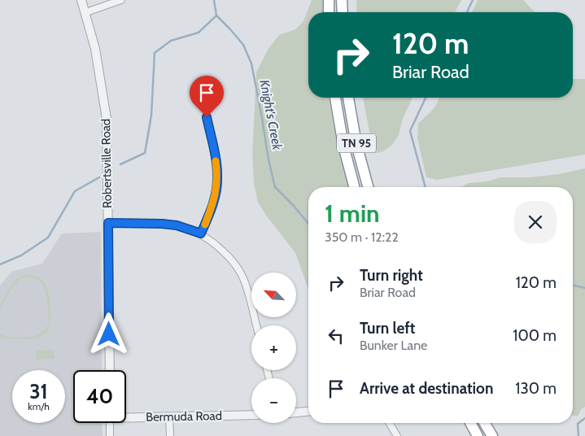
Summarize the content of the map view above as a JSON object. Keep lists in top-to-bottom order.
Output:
{
  "streets": {
    "highway": ["TN 95"],
    "street": ["Robertsville Road", "Bermuda Road"]
  },
  "water": ["Knight's Creek"],
  "north": "top left",
  "page": {
    "turn": ["120 m", "Briar Road"],
    "heading": ["1 min", "350 m · 12:22"],
    "list": [
      {
        "name": "Turn right",
        "note": "Briar Road",
        "value": "120 m"
      },
      {
        "name": "Turn left",
        "note": "Bunker Lane",
        "value": "100 m"
      },
      {
        "name": "Arrive at destination",
        "value": "130 m"
      }
    ],
    "map_buttons": ["+", "−"],
    "speed": "31 km/h",
    "limit": "40"
  }
}
